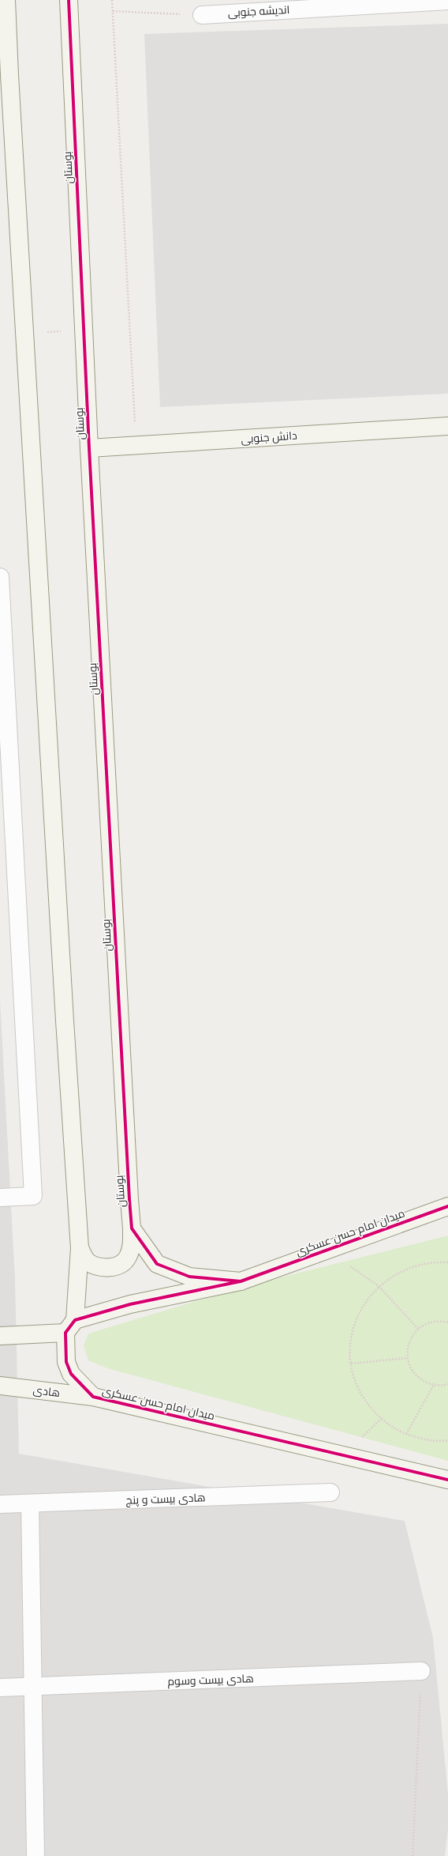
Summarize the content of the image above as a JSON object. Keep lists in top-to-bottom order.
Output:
{
  "streets": {
    "street": [
      "اندیشه جنوبی",
      "بوستان",
      "دانش جنوبی",
      "میدان امام حسن عسکری",
      "هادی",
      "هادی بیست و پنج",
      "هادی بیست وسوم"
    ]
  },
  "crossings": [
    ["بوستان", "دانش جنوبی"],
    ["میدان امام حسن عسکری", "هادی"]
  ]
}
